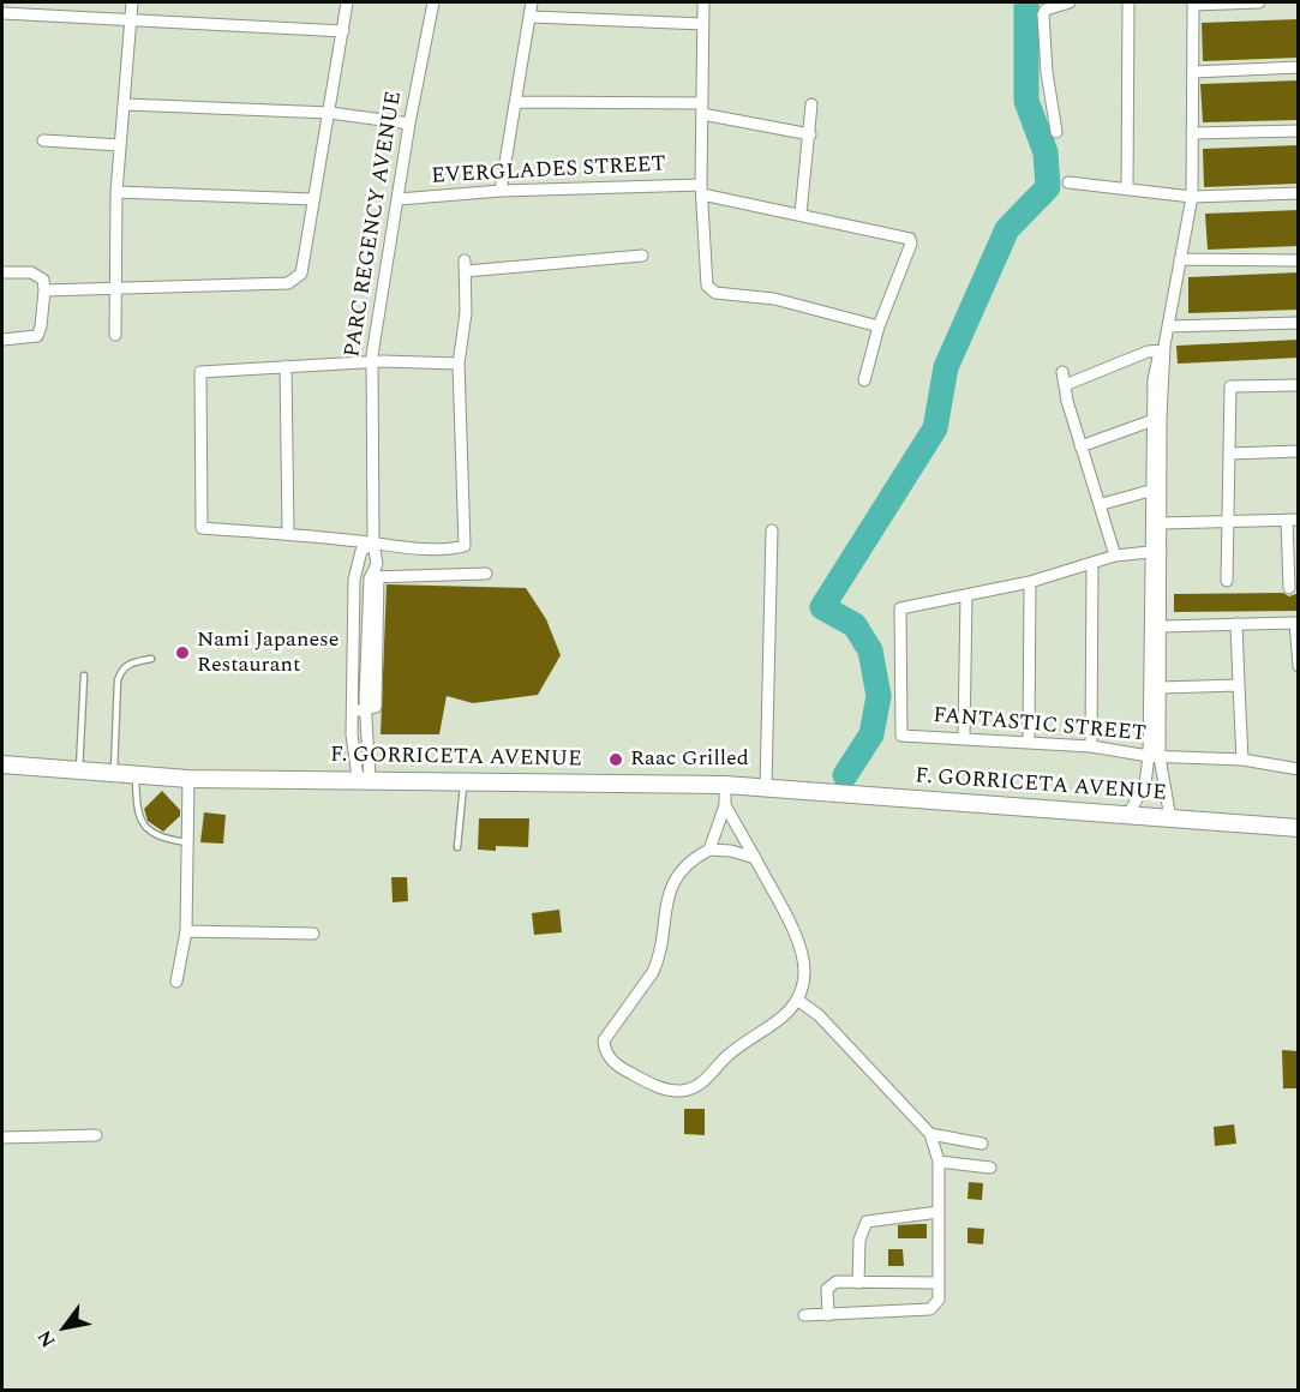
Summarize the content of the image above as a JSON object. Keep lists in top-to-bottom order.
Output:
{
  "streets": {
    "main road": ["F. GORRICETA AVENUE"],
    "street": ["EVERGLADES STREET", "PARC REGENCY AVENUE", "FANTASTIC STREET"]
  },
  "crossings": [
    ["EVERGLADES STREET", "PARC REGENCY AVENUE"]
  ],
  "places": ["Nami Japanese Restaurant", "Raac Grilled"],
  "north": "bottom left"
}
